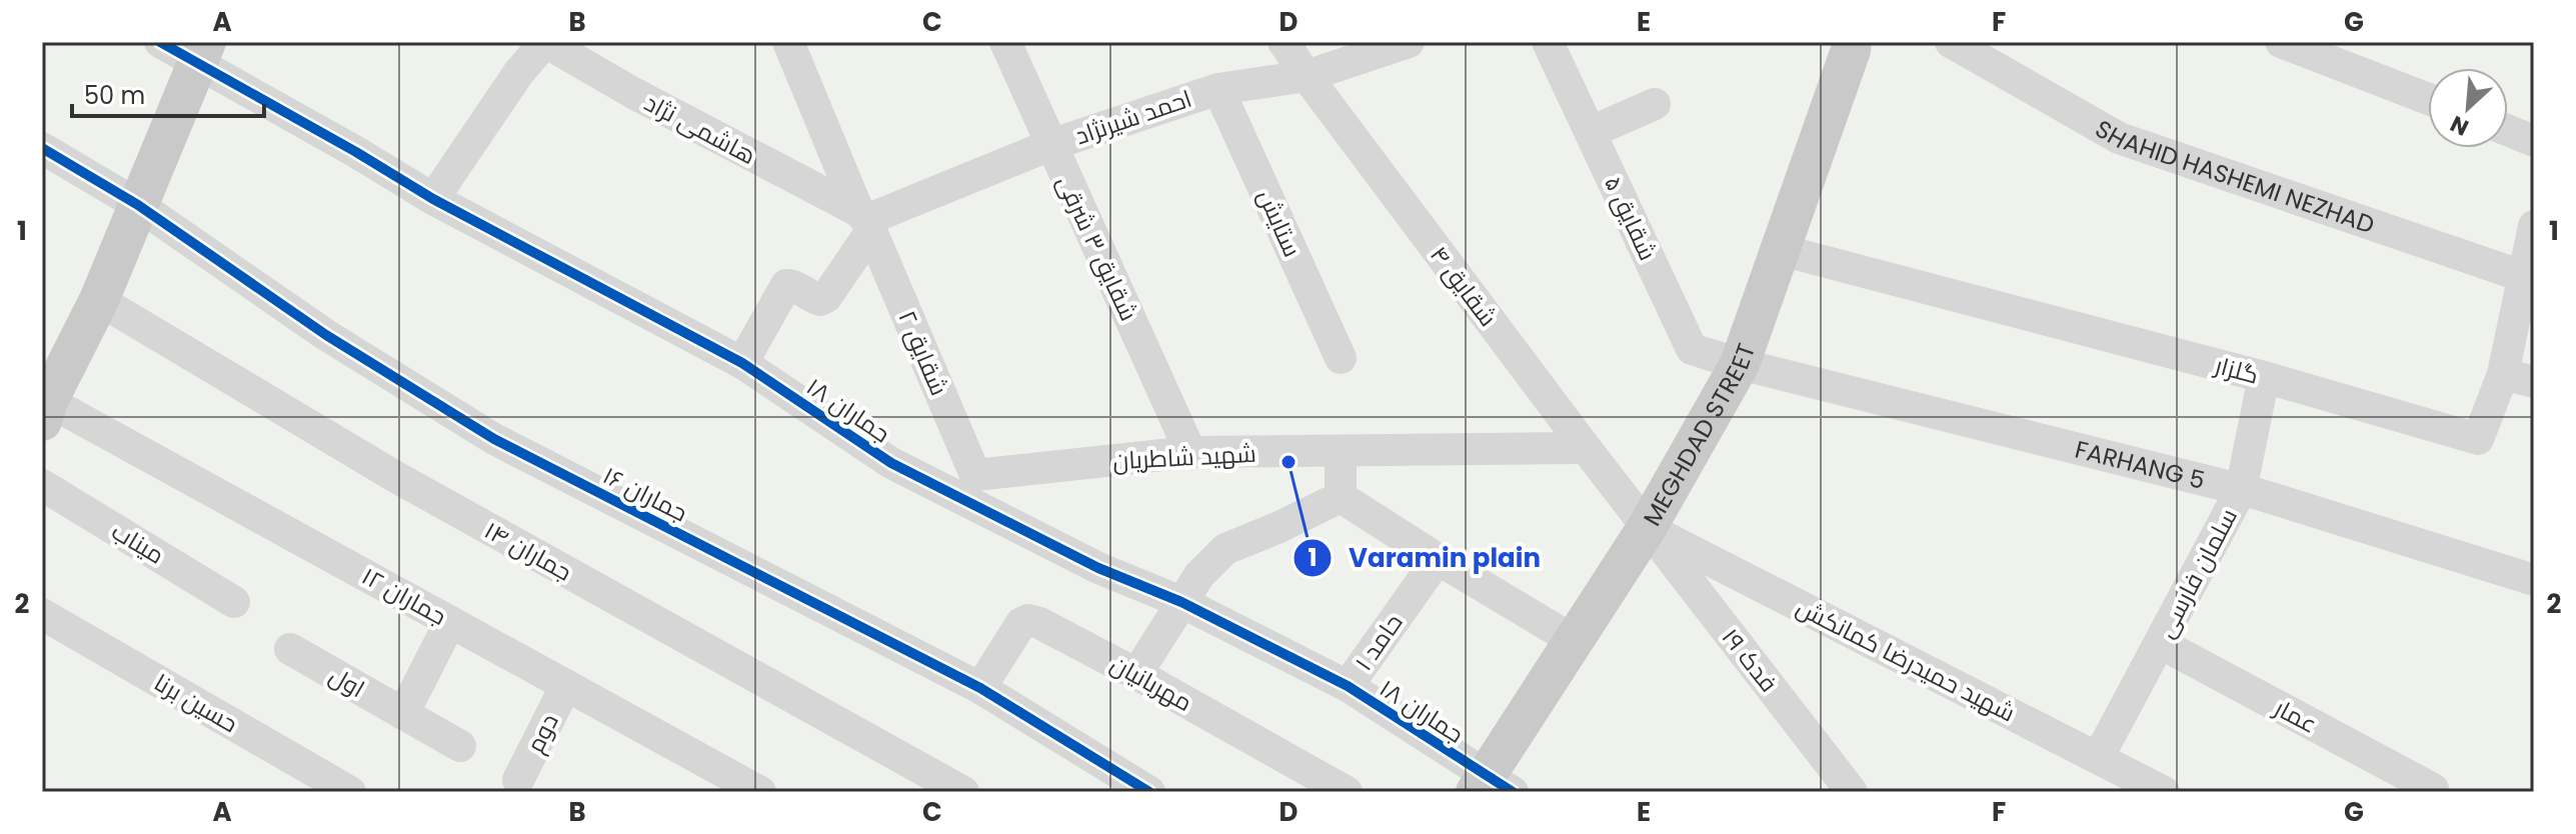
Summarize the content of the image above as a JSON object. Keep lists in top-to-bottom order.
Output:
{
  "streets": {
    "main road": ["MEGHDAD STREET"],
    "street": [
      "احمد شیرنژاد",
      "هاشمی نژاد",
      "SHAHID HASHEMI NEZHAD",
      "شقایق ۵",
      "ستایش",
      "شقایق ۳ شرقی",
      "شقایق ۴",
      "شقایق ۲",
      "گلزار",
      "جماران ۱۸",
      "شهید شاطریان",
      "FARHANG 5",
      "جماران ۱۶",
      "میناب",
      "جماران ۱۴",
      "سلمان فارسی",
      "جماران ۱۲",
      "حامد ۱",
      "فدک ۱۹",
      "شهید حمیدرضا کمانکش",
      "اول",
      "مهربانیان",
      "حسین برنا",
      "عمار",
      "دوم"
    ]
  },
  "crossings": [
    ["احمد شیرنژاد", "هاشمی نژاد"],
    ["احمد شیرنژاد", "ستایش"],
    ["احمد شیرنژاد", "شقایق ۳ شرقی"],
    ["احمد شیرنژاد", "شقایق ۴"],
    ["احمد شیرنژاد", "شقایق ۲"],
    ["هاشمی نژاد", "شقایق ۲"],
    ["SHAHID HASHEMI NEZHAD", "گلزار"],
    ["شقایق ۵", "MEGHDAD STREET"],
    ["شقایق ۵", "FARHANG 5"],
    ["شقایق ۳ شرقی", "شهید شاطریان"],
    ["شقایق ۴", "MEGHDAD STREET"],
    ["شقایق ۴", "شهید شاطریان"],
    ["شقایق ۴", "فدک ۱۹"],
    ["شقایق ۴", "شهید حمیدرضا کمانکش"],
    ["شقایق ۲", "جماران ۱۸"],
    ["شقایق ۲", "شهید شاطریان"],
    ["گلزار", "MEGHDAD STREET"],
    ["گلزار", "سلمان فارسی"],
    ["جماران ۱۸", "MEGHDAD STREET"],
    ["جماران ۱۸", "شهید شاطریان"],
    ["جماران ۱۸", "حامد ۱"],
    ["MEGHDAD STREET", "FARHANG 5"],
    ["MEGHDAD STREET", "فدک ۱۹"],
    ["MEGHDAD STREET", "شهید حمیدرضا کمانکش"],
    ["FARHANG 5", "سلمان فارسی"],
    ["جماران ۱۶", "مهربانیان"],
    ["سلمان فارسی", "شهید حمیدرضا کمانکش"],
    ["سلمان فارسی", "عمار"],
    ["جماران ۱۲", "دوم"],
    ["فدک ۱۹", "شهید حمیدرضا کمانکش"]
  ],
  "places": ["Varamin plain"],
  "scale_bar": "50 m",
  "north": "bottom left",
  "grid": {
    "columns": [
      "A",
      "B",
      "C",
      "D",
      "E",
      "F",
      "G"
    ],
    "rows": ["1", "2"]
  }
}
